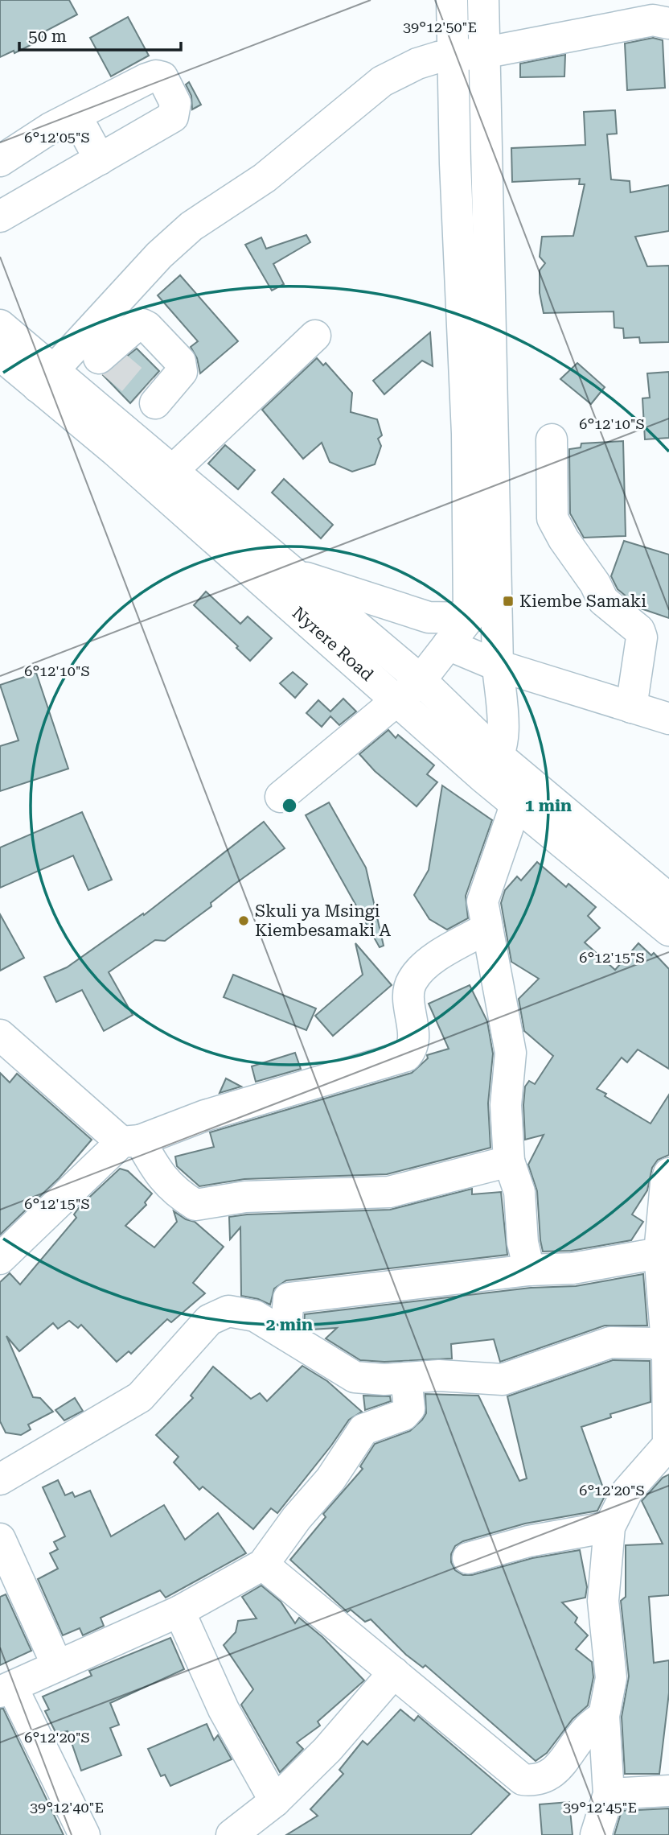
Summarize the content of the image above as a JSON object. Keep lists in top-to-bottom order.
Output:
{
  "streets": {
    "street": ["Nyrere Road"]
  },
  "places": {
    "transit": ["Kiembe Samaki"],
    "other": ["Skuli ya Msingi Kiembesamaki A"]
  },
  "scale_bar": "50 m",
  "coordinates": [
    "39°12'50\"E",
    "6°12'05\"S",
    "6°12'10\"S",
    "6°12'15\"S",
    "6°12'20\"S",
    "39°12'40\"E",
    "39°12'45\"E"
  ],
  "rings": ["1 min", "2 min"]
}
